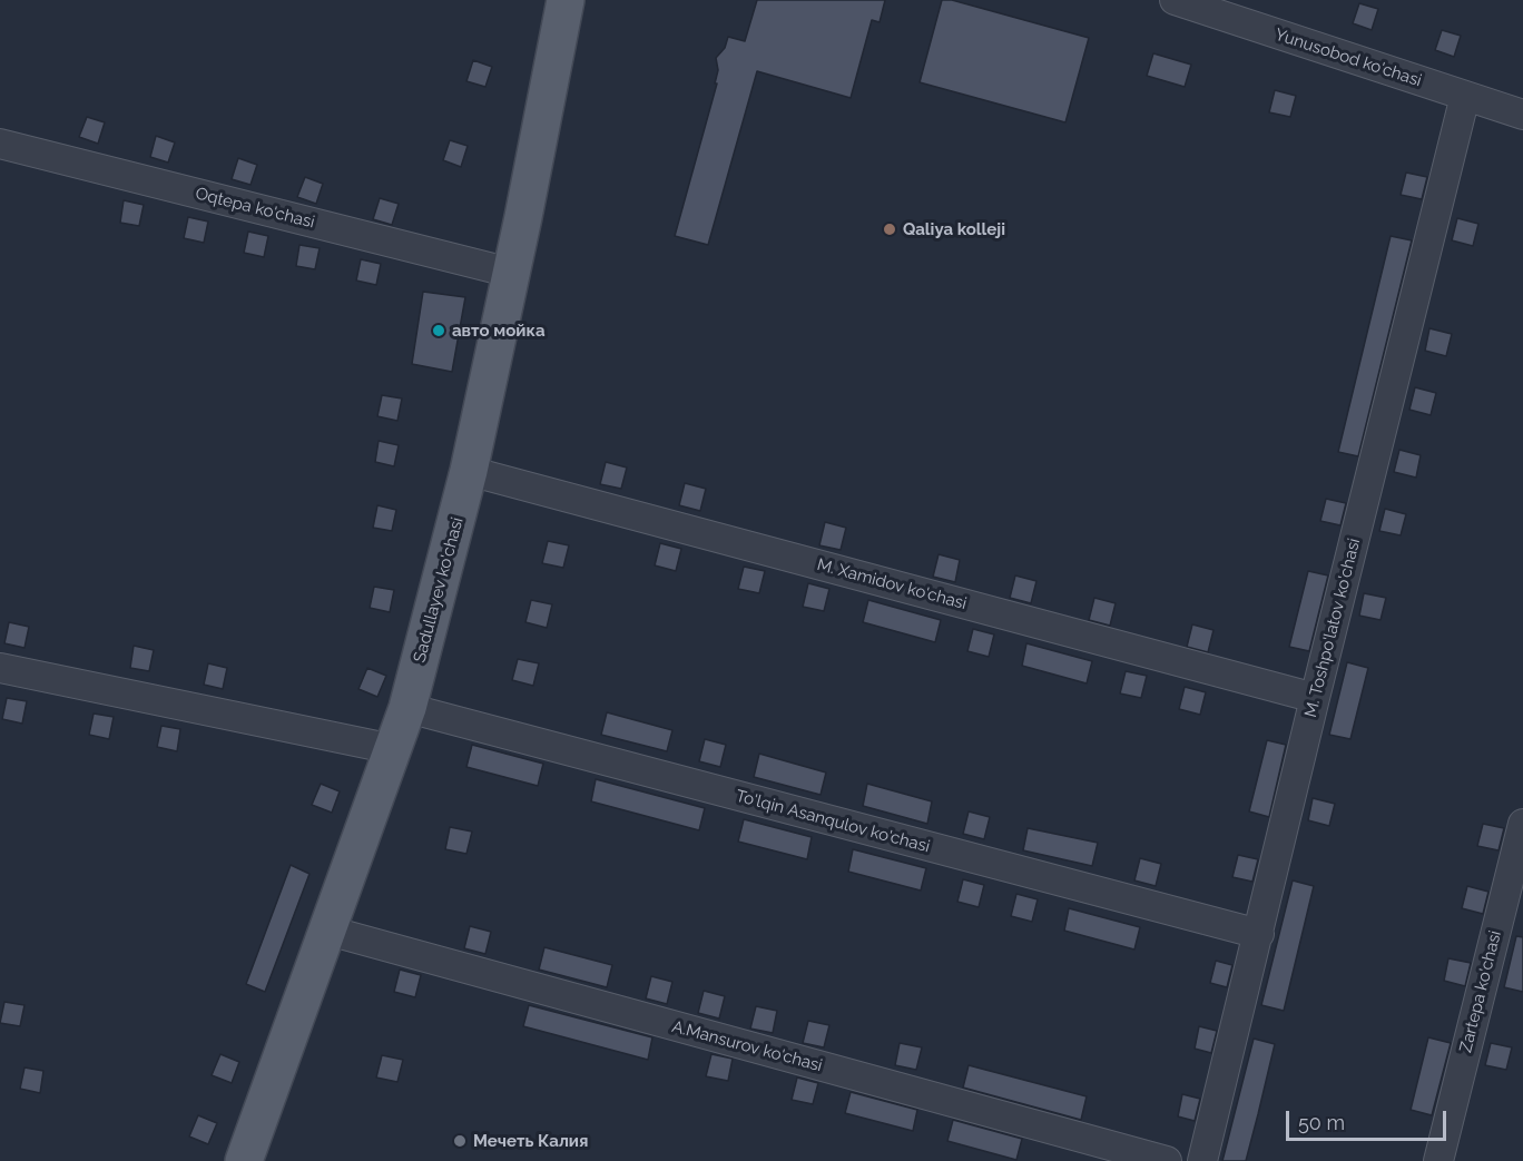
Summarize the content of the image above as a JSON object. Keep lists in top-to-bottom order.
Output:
{
  "streets": {
    "main road": ["Sadullayev ko'chasi"],
    "street": [
      "Yunusobod ko'chasi",
      "Oqtepa ko'chasi",
      "M. Xamidov ko'chasi",
      "M. Toshpo'latov ko'chasi",
      "To'lqin Asanqulov ko'chasi",
      "Zartepa ko'chasi",
      "A.Mansurov ko'chasi"
    ]
  },
  "crossings": [
    ["Yunusobod ko'chasi", "M. Toshpo'latov ko'chasi"],
    ["Oqtepa ko'chasi", "Sadullayev ko'chasi"],
    ["M. Xamidov ko'chasi", "Sadullayev ko'chasi"],
    ["M. Xamidov ko'chasi", "M. Toshpo'latov ko'chasi"],
    ["Sadullayev ko'chasi", "To'lqin Asanqulov ko'chasi"],
    ["Sadullayev ko'chasi", "A.Mansurov ko'chasi"],
    ["M. Toshpo'latov ko'chasi", "To'lqin Asanqulov ko'chasi"]
  ],
  "places": ["Qaliya kolleji", "авто мойка", "Мечеть Калия"],
  "scale_bar": "50 m"
}
